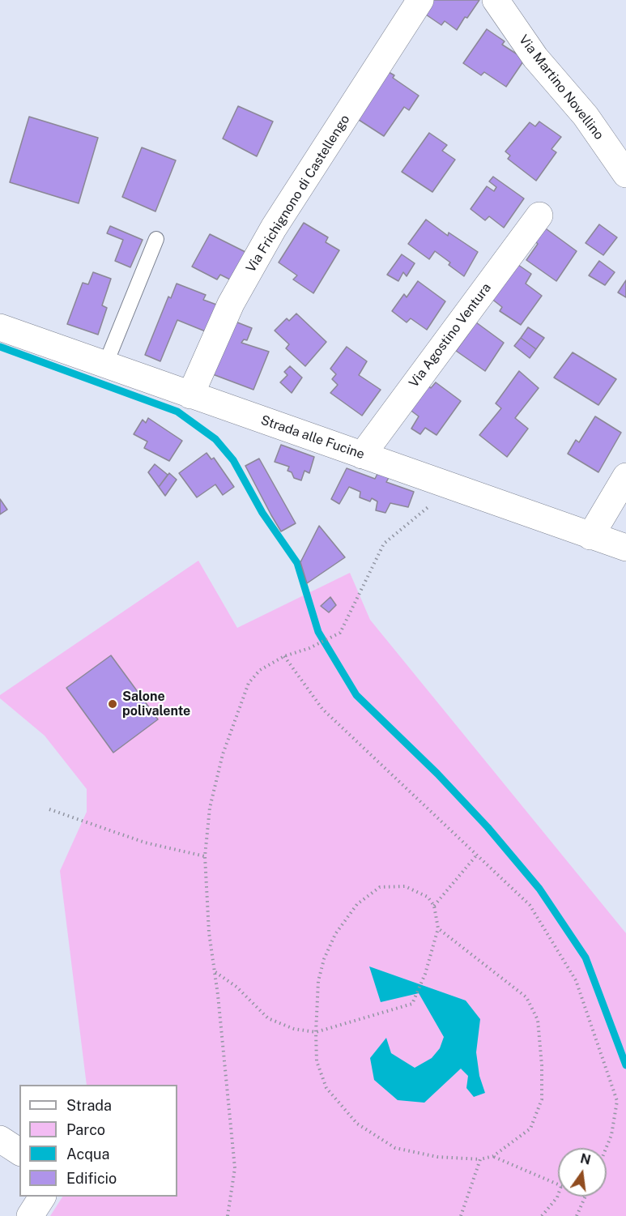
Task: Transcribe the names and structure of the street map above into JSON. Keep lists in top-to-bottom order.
{
  "streets": {
    "street": [
      "Via Martino Novellino",
      "Via Frichignono di Castellengo",
      "Via Agostino Ventura",
      "Strada alle Fucine"
    ]
  },
  "crossings": [
    ["Via Frichignono di Castellengo", "Strada alle Fucine"],
    ["Via Agostino Ventura", "Strada alle Fucine"]
  ],
  "places": ["Salone polivalente"],
  "legend": [
    "Strada",
    "Parco",
    "Acqua",
    "Edificio"
  ],
  "north": "top"
}
